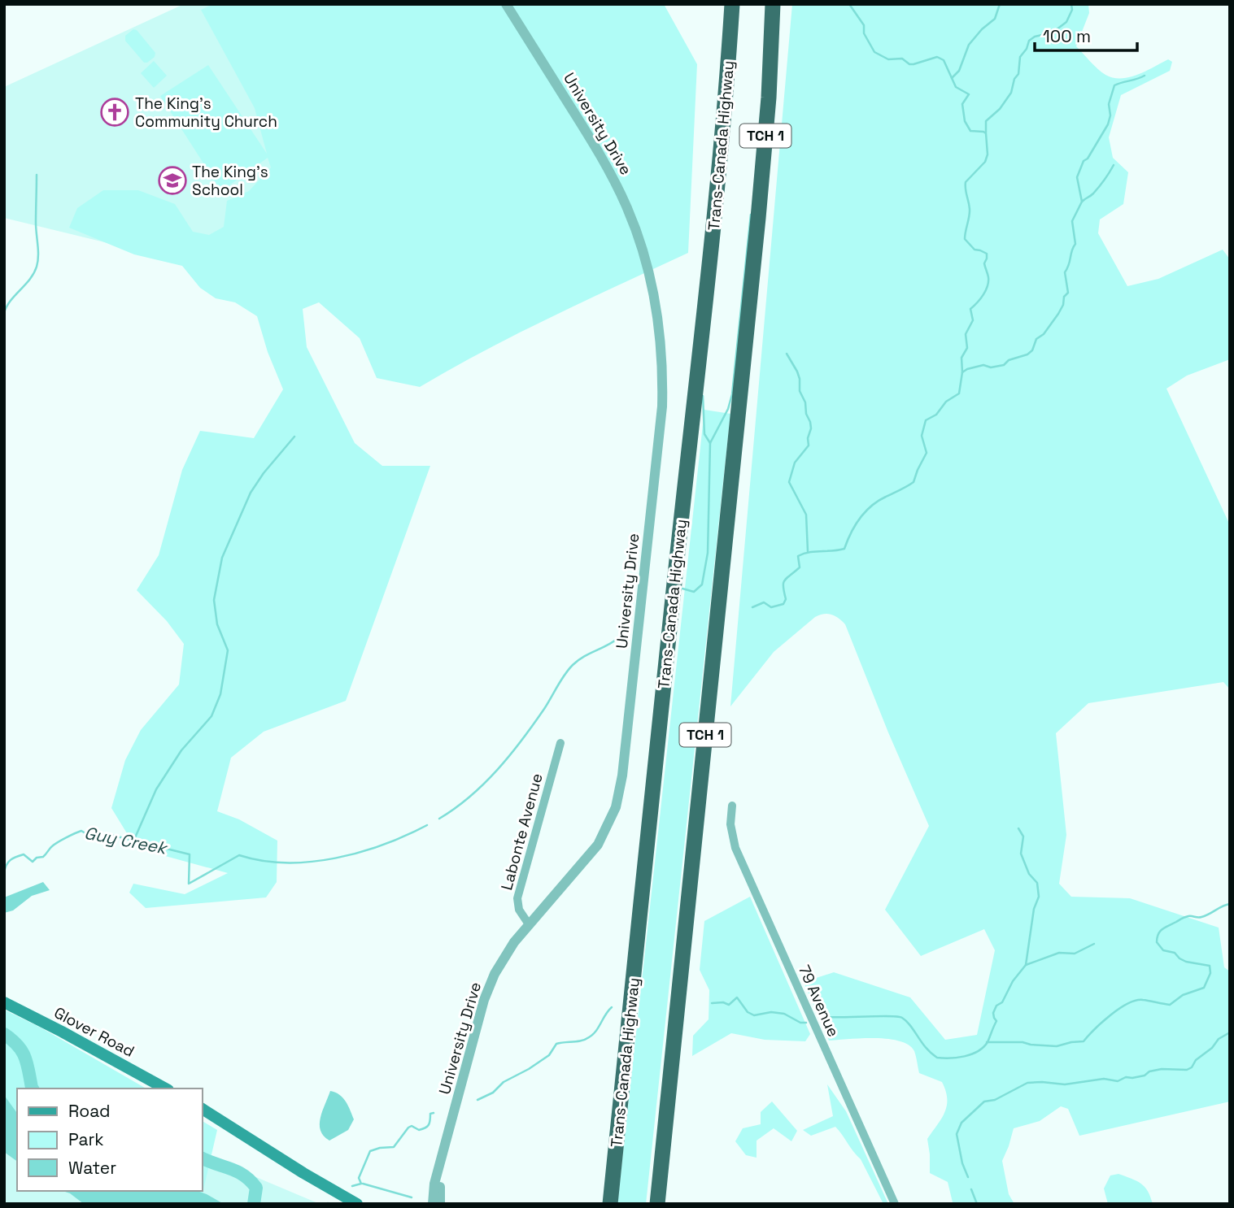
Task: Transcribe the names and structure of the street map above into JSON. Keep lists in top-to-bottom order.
{
  "streets": {
    "highway": ["TCH 1", "Trans-Canada Highway"],
    "main road": ["Glover Road"],
    "street": ["University Drive", "Labonte Avenue", "79 Avenue"]
  },
  "crossings": [
    ["University Drive", "Labonte Avenue"]
  ],
  "water": ["Guy Creek"],
  "places": {
    "church": ["The King's Community Church"],
    "school or university": ["The King's School"]
  },
  "legend": ["Road", "Park", "Water"],
  "scale_bar": "100 m"
}
